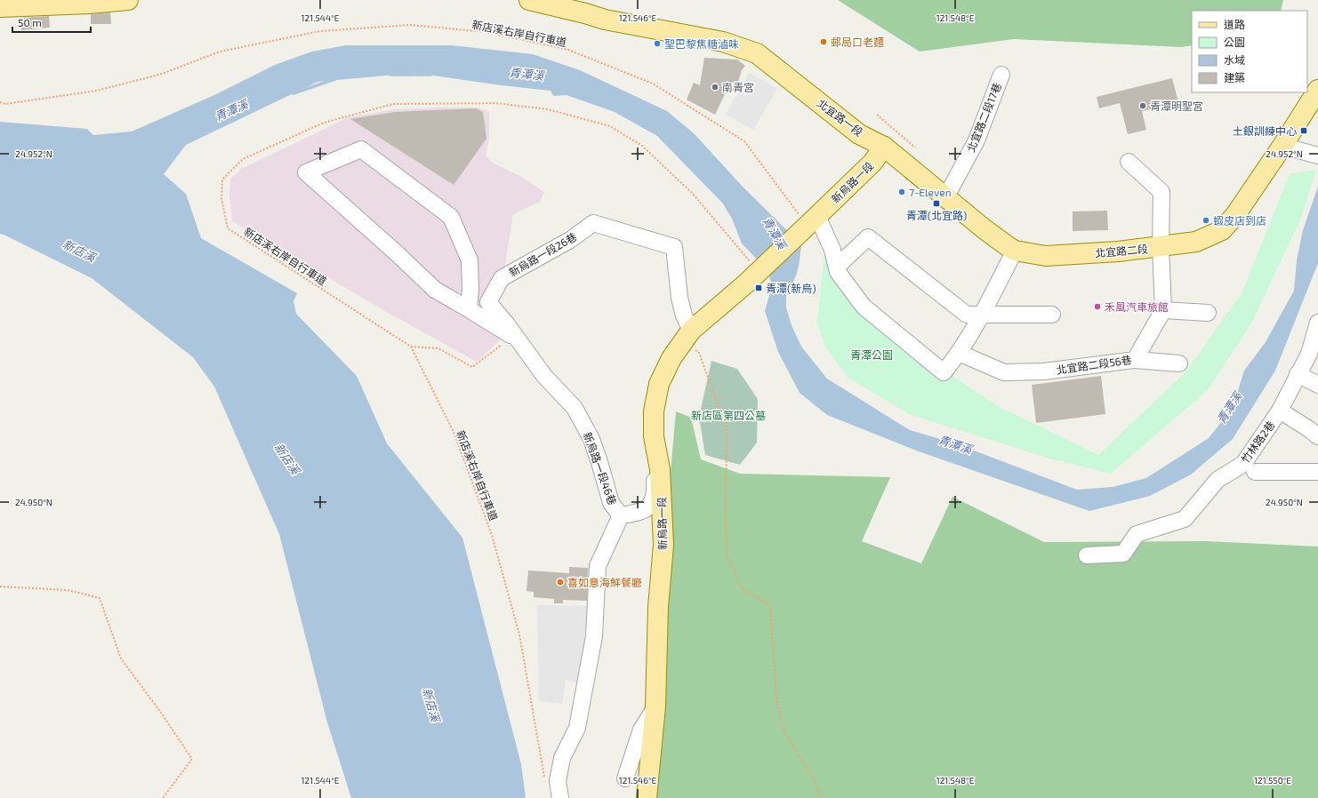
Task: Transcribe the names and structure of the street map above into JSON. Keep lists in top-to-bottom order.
{
  "streets": {
    "main road": ["北宜路一段", "新烏路一段", "北宜路二段"],
    "street": [
      "北宜路二段17巷",
      "新烏路一段26巷",
      "北宜路二段56巷",
      "竹林路2巷",
      "新烏路一段46巷"
    ],
    "path": ["新店溪右岸自行車道"]
  },
  "crossings": [
    ["新店溪右岸自行車道", "新烏路一段"],
    ["北宜路一段", "新烏路一段"],
    ["北宜路一段", "北宜路二段"],
    ["北宜路二段17巷", "北宜路二段"],
    ["新烏路一段", "北宜路二段"],
    ["新烏路一段", "新烏路一段26巷"],
    ["新烏路一段", "新烏路一段46巷"],
    ["新烏路一段26巷", "新烏路一段46巷"]
  ],
  "water": ["青潭溪", "新店溪"],
  "parks": ["青潭公園", "新店區第四公墓"],
  "places": {
    "other": [
      "郵局口老麵",
      "聖巴黎焦糖滷味",
      "南青宮",
      "青潭明聖宮",
      "7-Eleven",
      "蝦皮店到店",
      "禾風汽車旅館",
      "喜如意海鮮餐廳"
    ],
    "transit": ["土銀訓練中心", "青潭(北宜路)", "青潭(新烏)"]
  },
  "legend": [
    "道路",
    "公園",
    "水域",
    "建築"
  ],
  "scale_bar": "50 m",
  "coordinates": [
    "121.544°E",
    "121.546°E",
    "121.548°E",
    "24.952°N",
    "24.950°N",
    "121.550°E"
  ]
}
